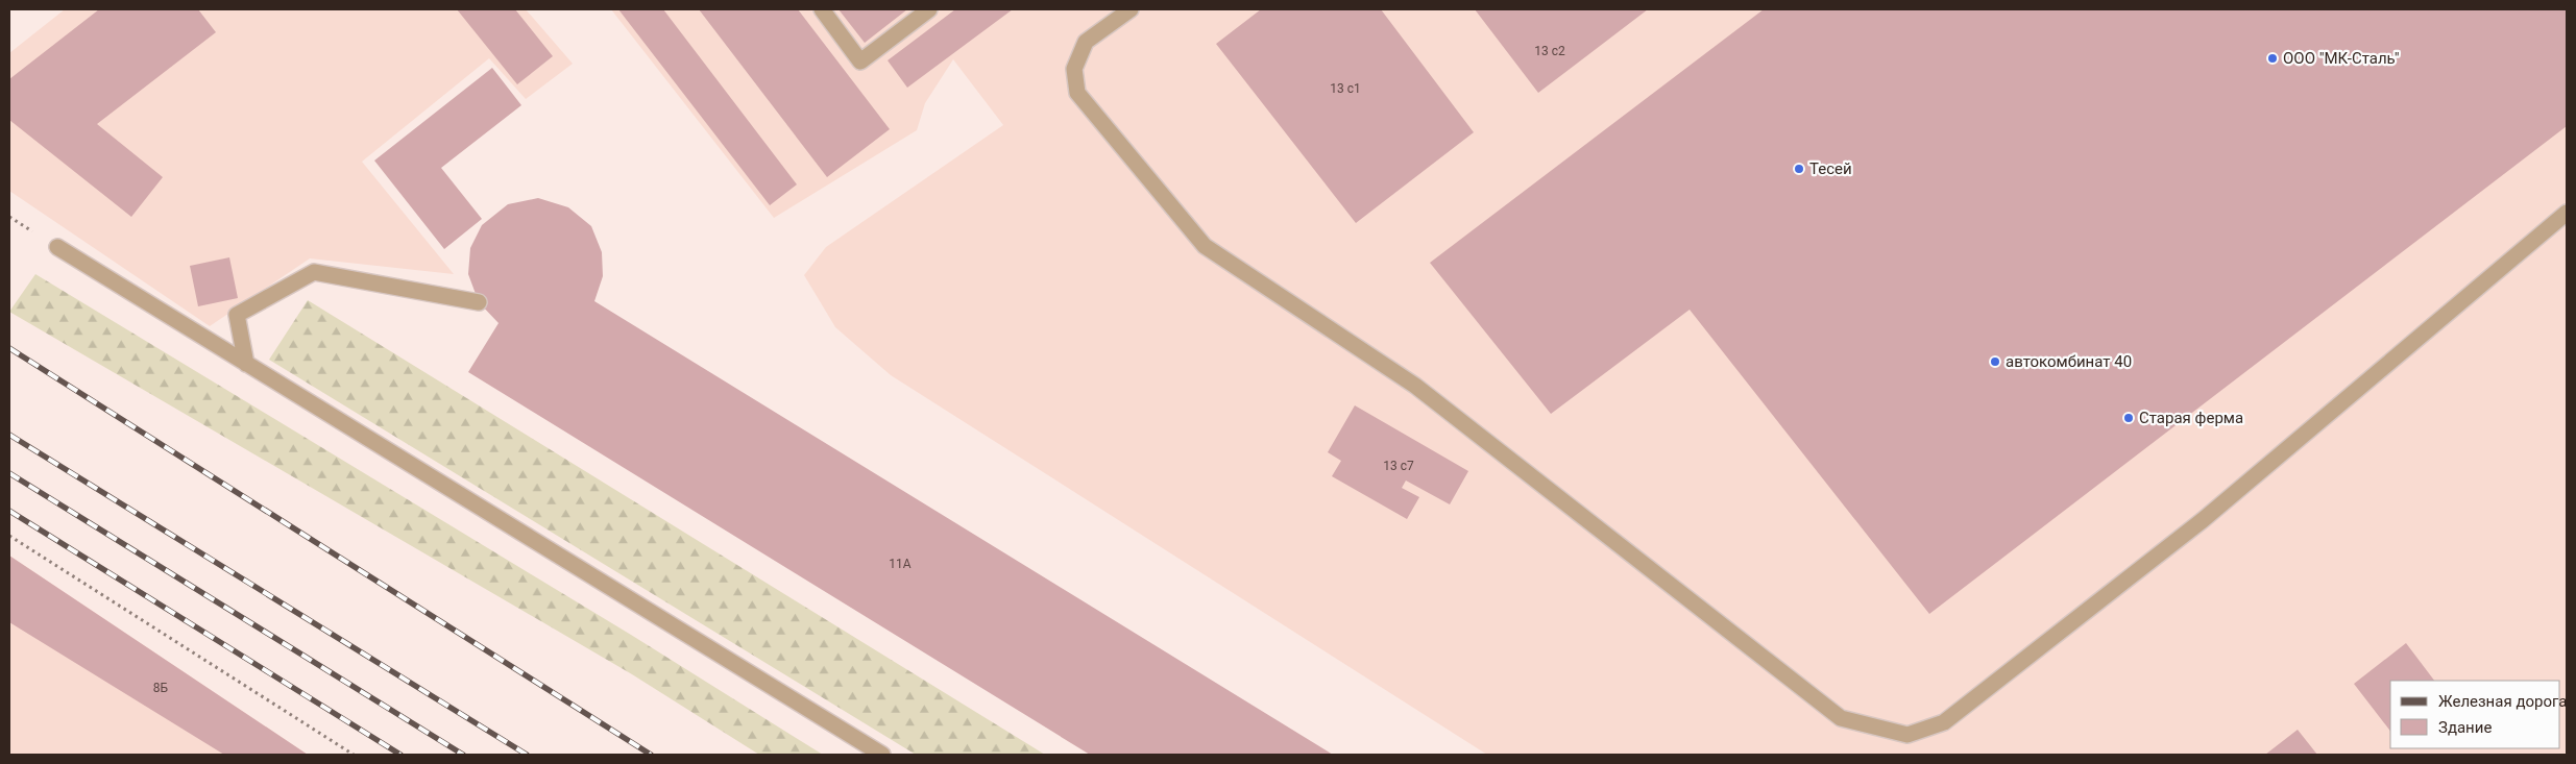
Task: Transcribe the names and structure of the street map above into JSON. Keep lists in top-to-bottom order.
{
  "places": [
    "ООО \"МК-Сталь\"",
    "Тесей",
    "автокомбинат 40",
    "Старая ферма"
  ],
  "house_numbers": [
    "13 с2",
    "13 с1",
    "13 с7",
    "11А",
    "8Б"
  ],
  "legend": ["Железная дорога", "Здание"]
}
